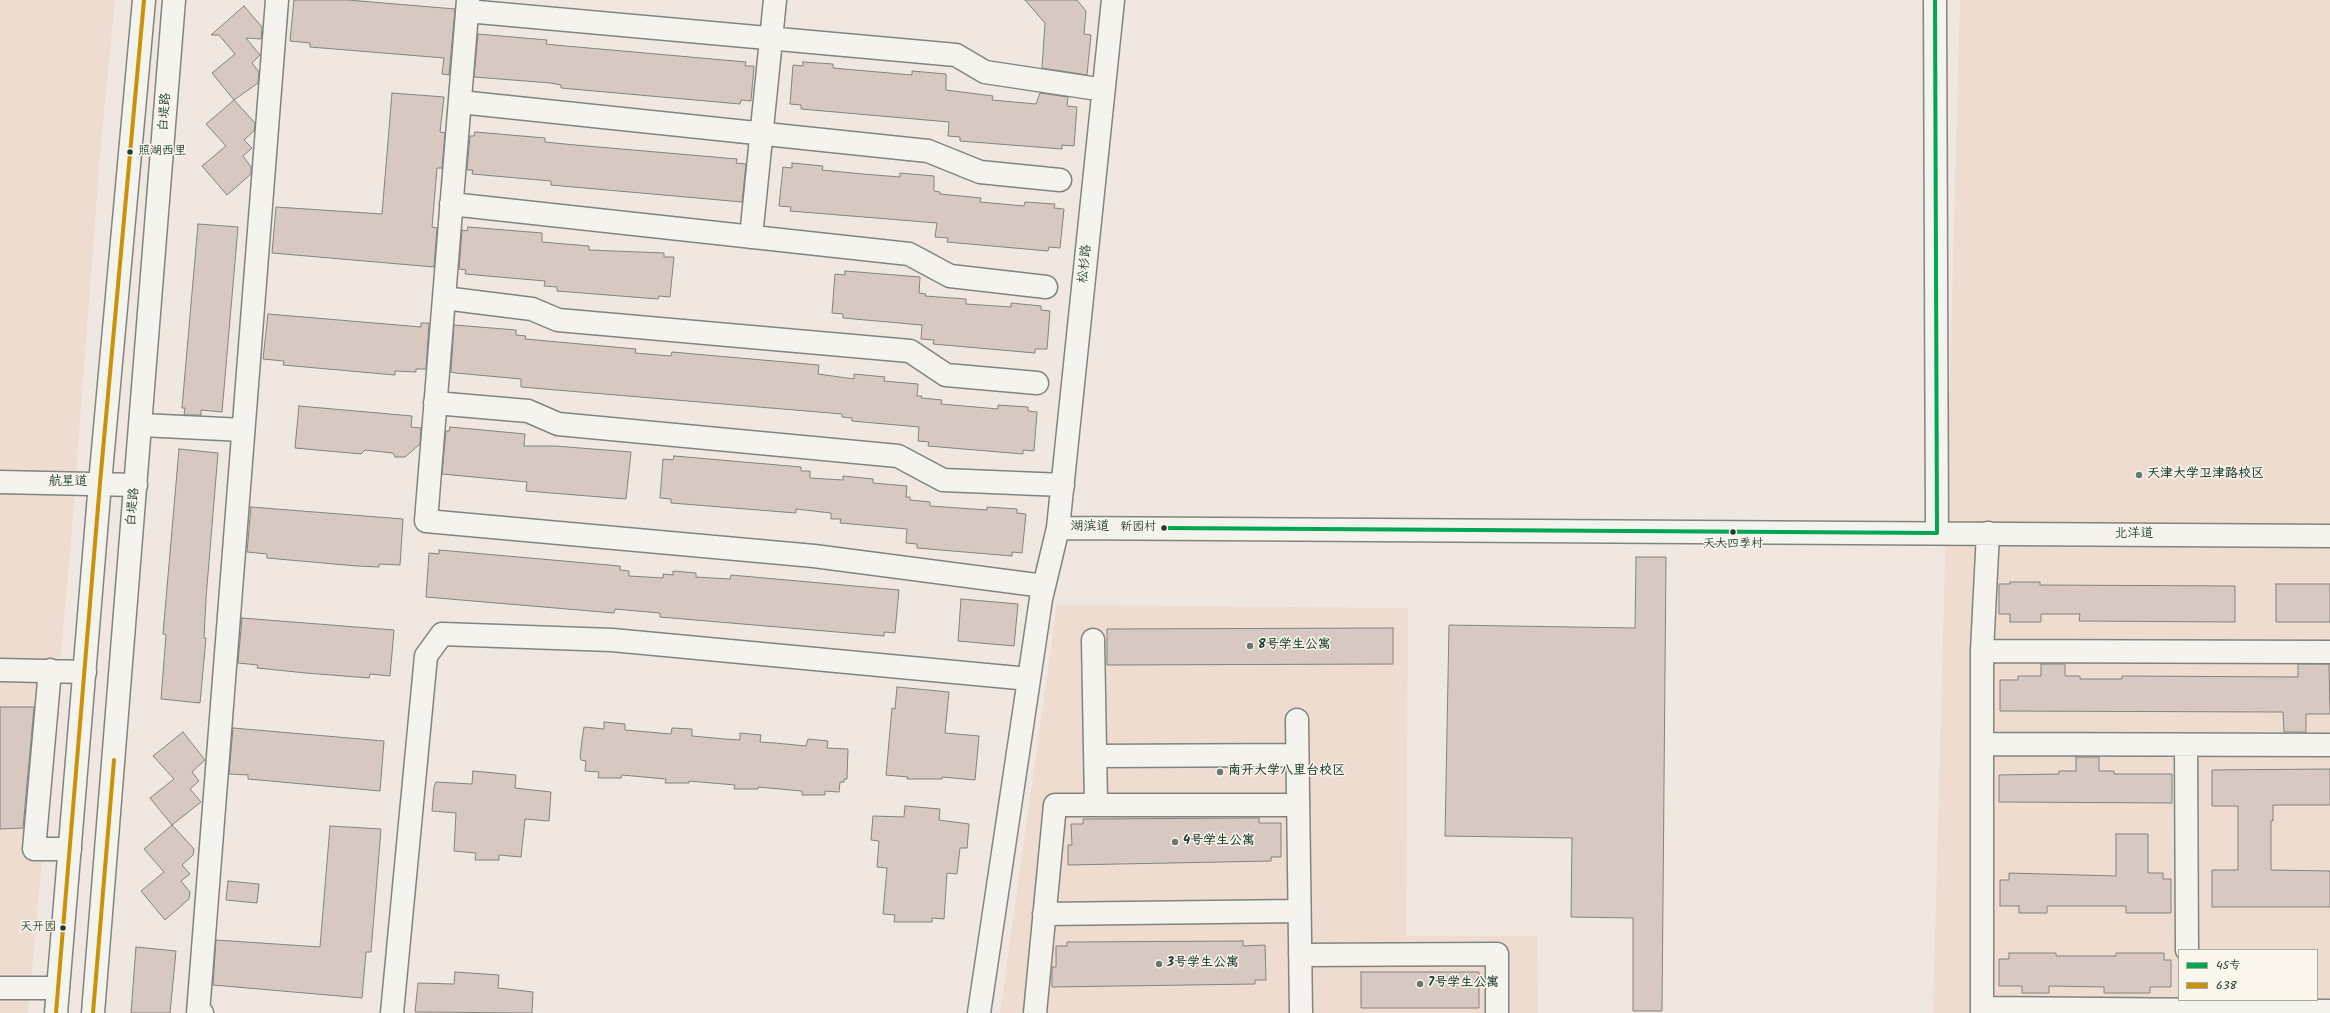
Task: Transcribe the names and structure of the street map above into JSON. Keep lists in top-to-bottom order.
{
  "streets": {
    "street": [
      "白堤路",
      "松杉路",
      "航星道",
      "湖滨道",
      "北洋道"
    ]
  },
  "crossings": [
    ["白堤路", "航星道"],
    ["松杉路", "湖滨道"],
    ["湖滨道", "北洋道"]
  ],
  "places": [
    "照湖西里",
    "天津大学卫津路校区",
    "新园村",
    "天大四季村",
    "8号学生公寓",
    "南开大学八里台校区",
    "4号学生公寓",
    "天开园",
    "3号学生公寓",
    "7号学生公寓"
  ],
  "lines": ["transit line 45专", "transit line 638"],
  "legend": ["45专", "638"]
}
